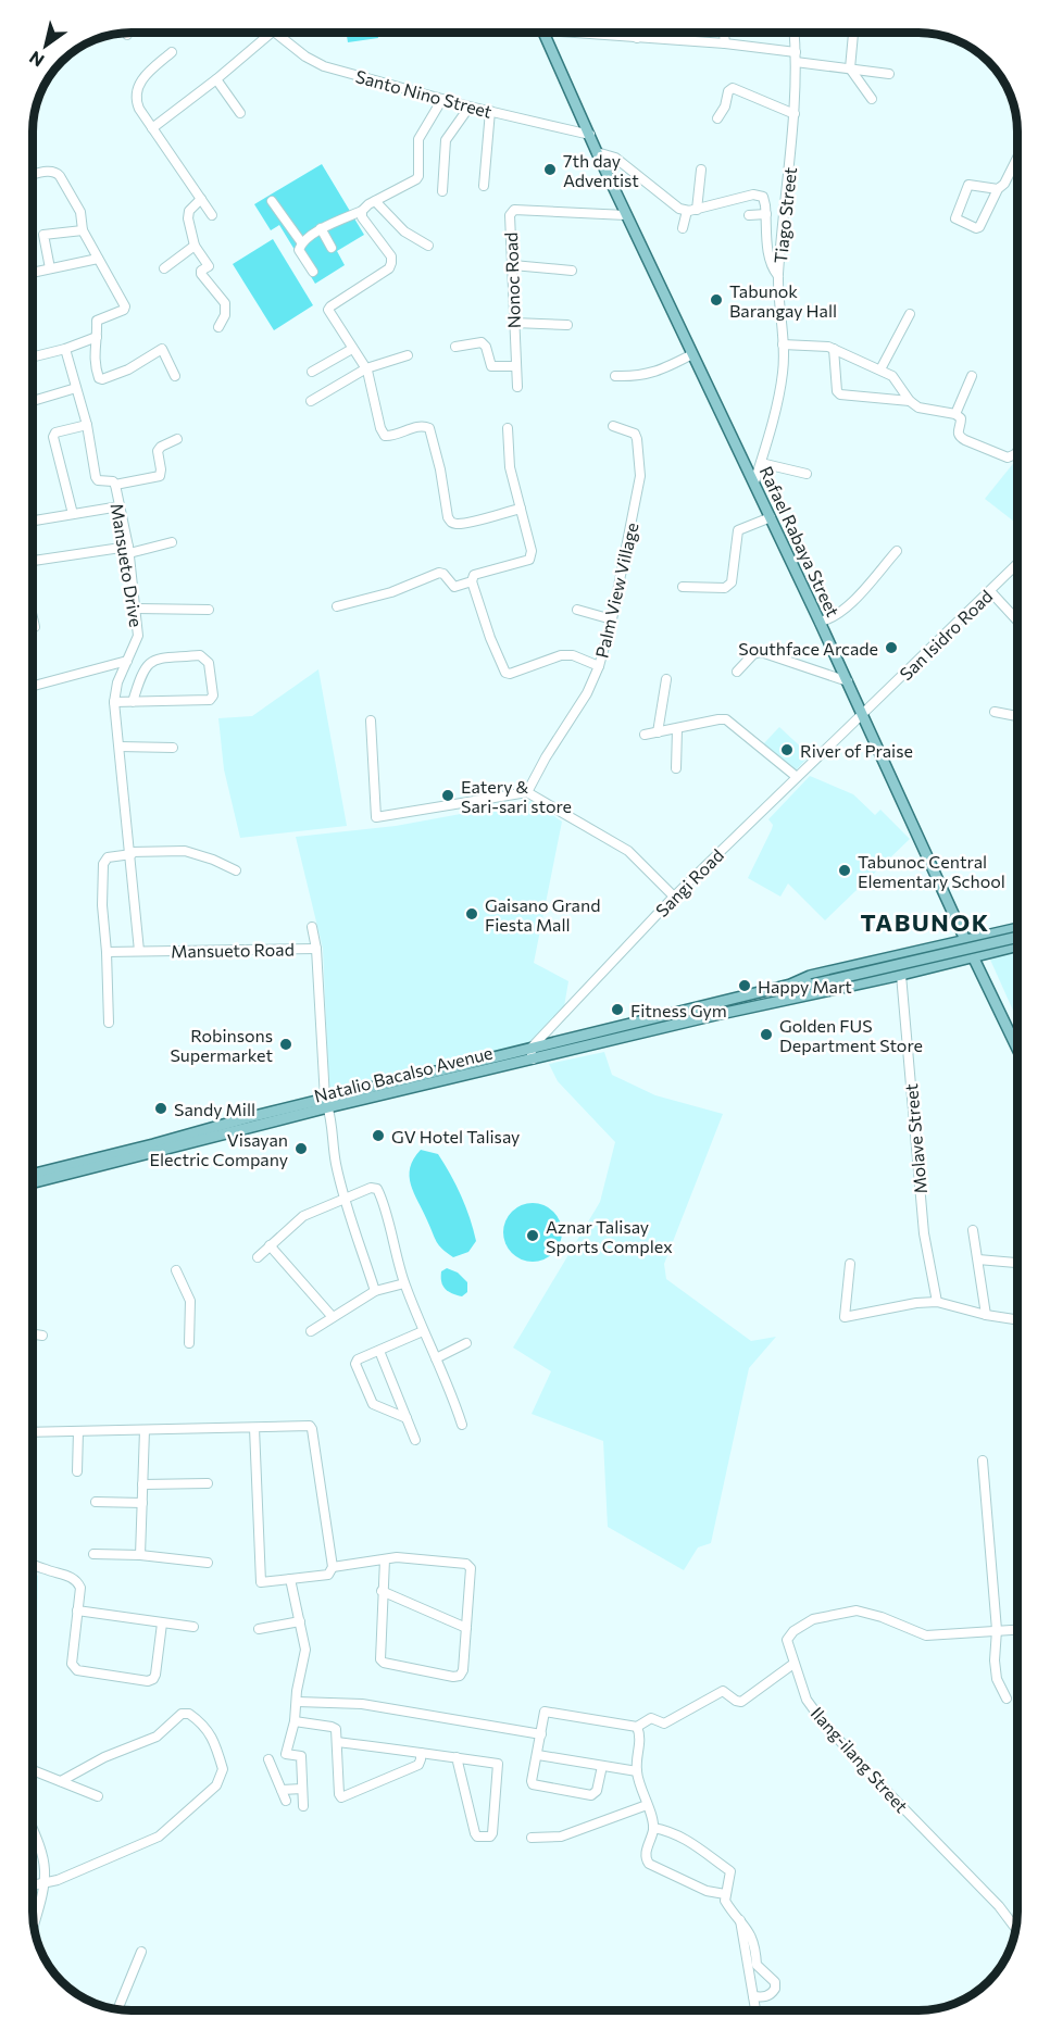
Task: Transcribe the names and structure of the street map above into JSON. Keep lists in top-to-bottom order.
{
  "streets": {
    "main road": ["Rafael Rabaya Street", "Natalio Bacalso Avenue"],
    "street": [
      "Santo Nino Street",
      "Tiago Street",
      "Nonoc Road",
      "Mansueto Drive",
      "Palm View Village",
      "San Isidro Road",
      "Sangi Road",
      "Mansueto Road",
      "Molave Street",
      "Ilang-ilang Street"
    ]
  },
  "crossings": [
    ["Santo Nino Street", "Rafael Rabaya Street"],
    ["Tiago Street", "Rafael Rabaya Street"],
    ["Nonoc Road", "Rafael Rabaya Street"],
    ["Rafael Rabaya Street", "San Isidro Road"],
    ["Rafael Rabaya Street", "Sangi Road"],
    ["Rafael Rabaya Street", "Natalio Bacalso Avenue"],
    ["Mansueto Drive", "Mansueto Road"],
    ["San Isidro Road", "Sangi Road"],
    ["Sangi Road", "Natalio Bacalso Avenue"],
    ["Mansueto Road", "Natalio Bacalso Avenue"],
    ["Natalio Bacalso Avenue", "Molave Street"]
  ],
  "districts": ["TABUNOK"],
  "places": [
    "7th day Adventist",
    "Tabunok Barangay Hall",
    "Southface Arcade",
    "River of Praise",
    "Eatery & Sari-sari store",
    "Tabunoc Central Elementary School",
    "Gaisano Grand Fiesta Mall",
    "Happy Mart",
    "Fitness Gym",
    "Golden FUS Department Store",
    "Robinsons Supermarket",
    "Sandy Mill",
    "GV Hotel Talisay",
    "Visayan Electric Company",
    "Aznar Talisay Sports Complex"
  ],
  "north": "bottom left"
}
